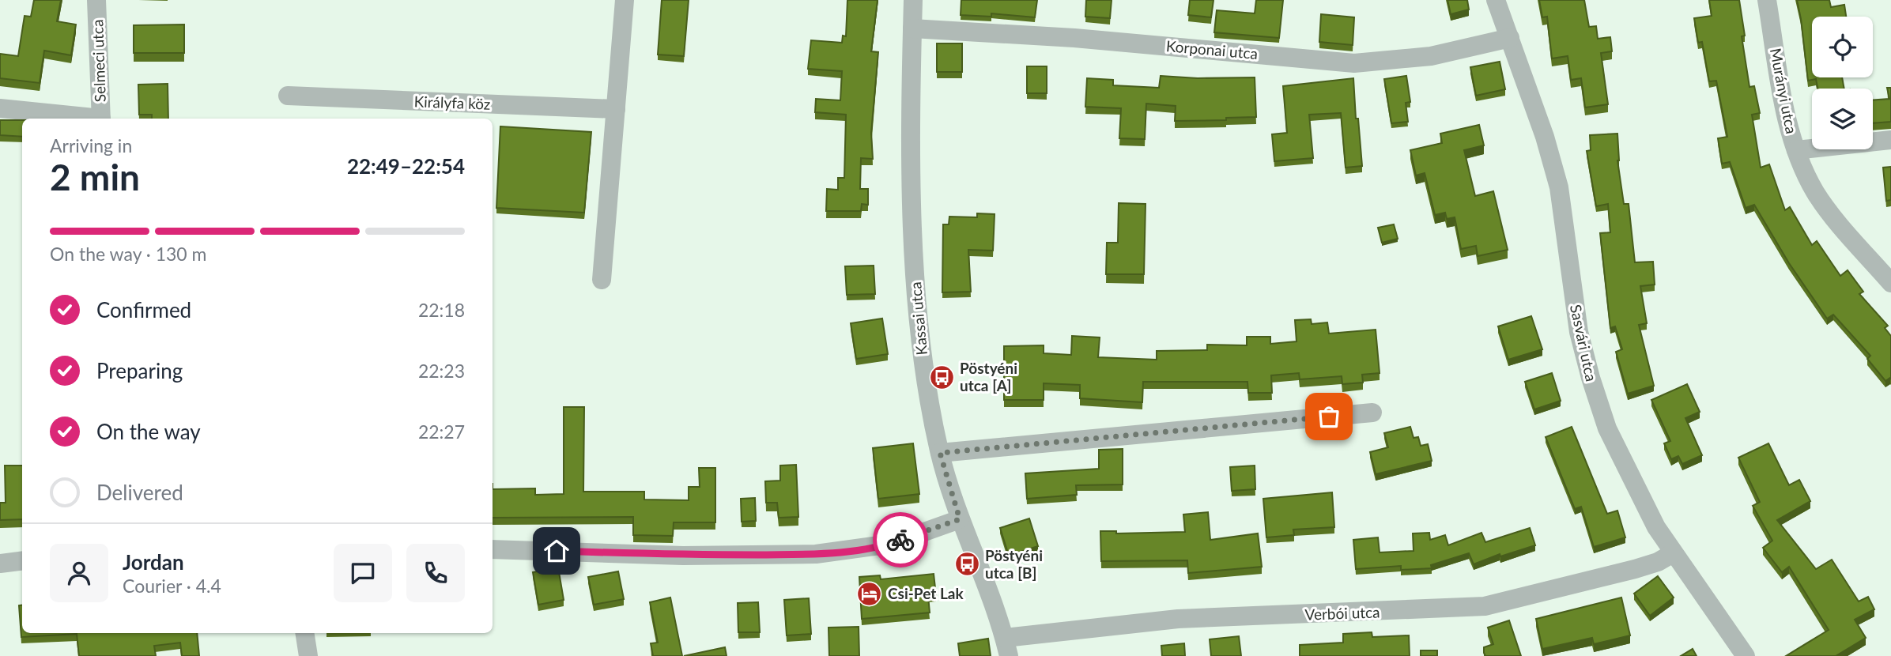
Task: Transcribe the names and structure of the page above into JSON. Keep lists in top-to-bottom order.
{
  "streets": {
    "street": [
      "Korponai utca",
      "Selmeci utca",
      "Murányi utca",
      "Királyfa köz",
      "Kassai utca",
      "Sasvári utca",
      "Verbói utca"
    ]
  },
  "crossings": [
    ["Korponai utca", "Kassai utca"],
    ["Korponai utca", "Sasvári utca"],
    ["Kassai utca", "Verbói utca"],
    ["Sasvári utca", "Verbói utca"]
  ],
  "places": {
    "bus stop": ["Pöstyéni utca [A]", "Pöstyéni utca [B]"],
    "hotel": ["Csi-Pet Lak"]
  },
  "page": {
    "heading": ["2 min", "Arriving in", "22:49–22:54"],
    "panel": ["Jordan", "Courier · 4.4"],
    "bar": "On the way · 130 m",
    "list": [
      ["Confirmed", "22:18"],
      ["Preparing", "22:23"],
      ["On the way", "22:27"],
      "Delivered"
    ]
  }
}
